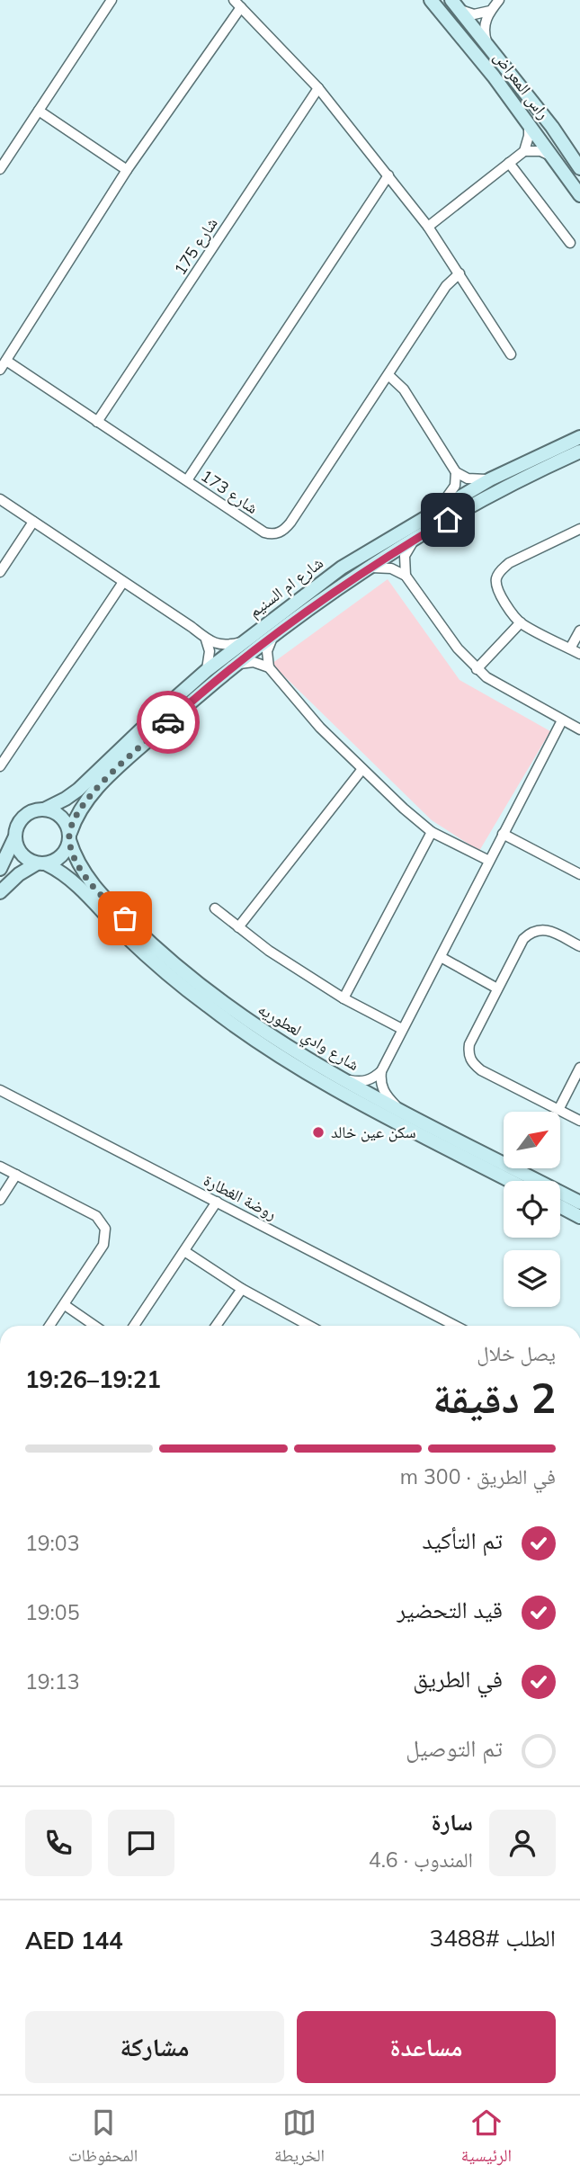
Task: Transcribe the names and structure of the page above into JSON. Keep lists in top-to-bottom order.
{
  "streets": {
    "street": [
      "راس المعراض",
      "شارع 175",
      "شارع 173",
      "شارع ام السنيم",
      "شارع وادي لعطوريه",
      "روضة الغطارة"
    ]
  },
  "crossings": [
    ["شارع 175", "شارع 173"],
    ["شارع ام السنيم", "شارع وادي لعطوريه"]
  ],
  "places": ["سكن عين خالد"],
  "north": "top right",
  "page": {
    "heading": ["2 دقيقة", "يصل خلال", "19:21–19:26"],
    "panel": [
      "سارة",
      "المندوب · 4.6",
      "الطلب #3488",
      "AED 144"
    ],
    "bar": "في الطريق · 300 m",
    "list": [
      ["تم التأكيد", "19:03"],
      ["قيد التحضير", "19:05"],
      ["في الطريق", "19:13"],
      "تم التوصيل"
    ],
    "buttons": ["مساعدة", "مشاركة"],
    "tabs": ["الرئيسية", "الخريطة", "المحفوظات"]
  }
}
